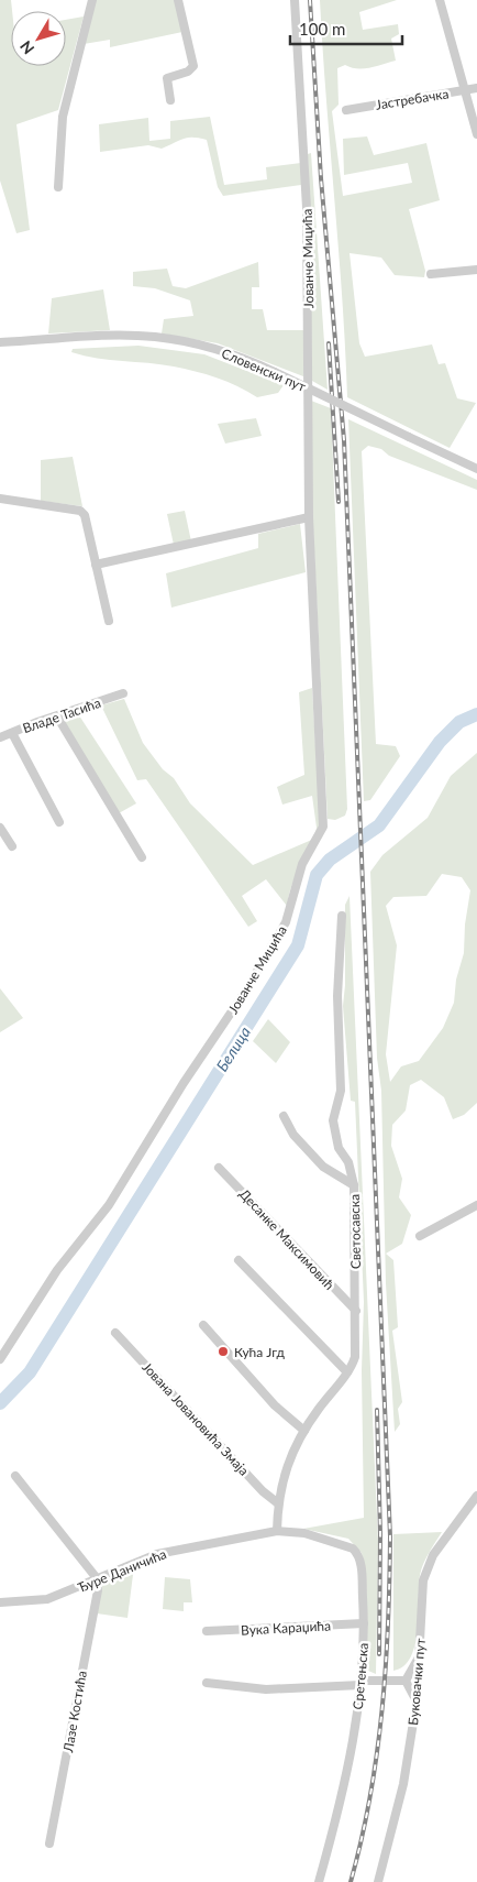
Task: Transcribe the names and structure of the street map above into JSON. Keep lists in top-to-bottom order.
{
  "streets": {
    "street": [
      "Јастребачка",
      "Јованче Мицића",
      "Словенски пут",
      "Владе Тасића",
      "Светосавска",
      "Десанке Максимовић",
      "Јована Јовановића Змаја",
      "Ђуре Даничића",
      "Вука Караџића",
      "Сретењска",
      "Буковачки пут",
      "Лазе Костића"
    ]
  },
  "crossings": [
    ["Светосавска", "Десанке Максимовић"],
    ["Светосавска", "Јована Јовановића Змаја"],
    ["Светосавска", "Ђуре Даничића"],
    ["Светосавска", "Сретењска"],
    ["Ђуре Даничића", "Сретењска"],
    ["Ђуре Даничића", "Лазе Костића"],
    ["Вука Караџића", "Сретењска"]
  ],
  "water": ["Белица"],
  "places": ["Кућа Јгд"],
  "scale_bar": "100 m",
  "north": "bottom left"
}
